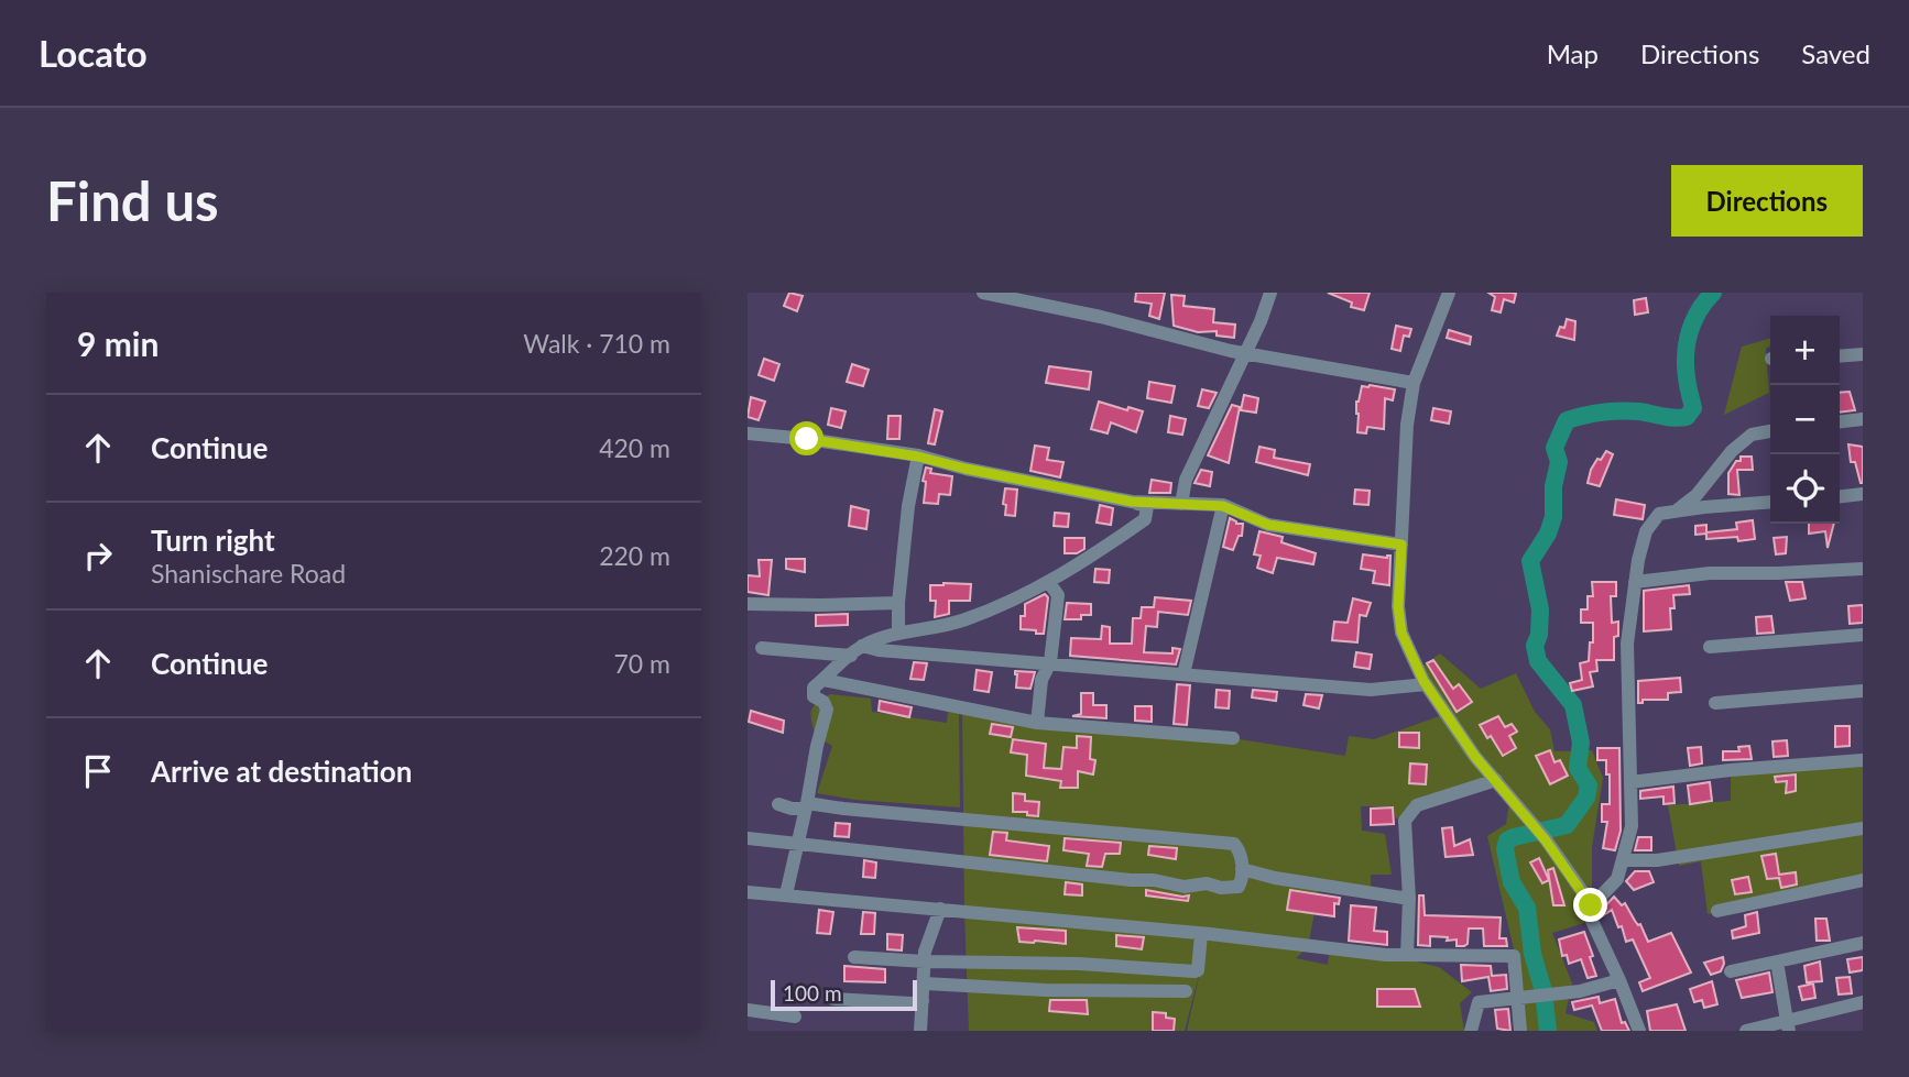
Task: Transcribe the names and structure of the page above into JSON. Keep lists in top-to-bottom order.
{
  "scale_bar": "100 m",
  "page": {
    "header": "Locato",
    "nav": ["Map", "Directions", "Saved"],
    "buttons": "Directions",
    "title": "Find us",
    "heading": ["9 min", "Walk · 710 m"],
    "map_buttons": ["+", "−"],
    "list": [
      ["Continue", "420 m"],
      ["Turn right", "Shanischare Road", "220 m"],
      ["Continue", "70 m"],
      "Arrive at destination"
    ],
    "scale": "100 m"
  }
}
